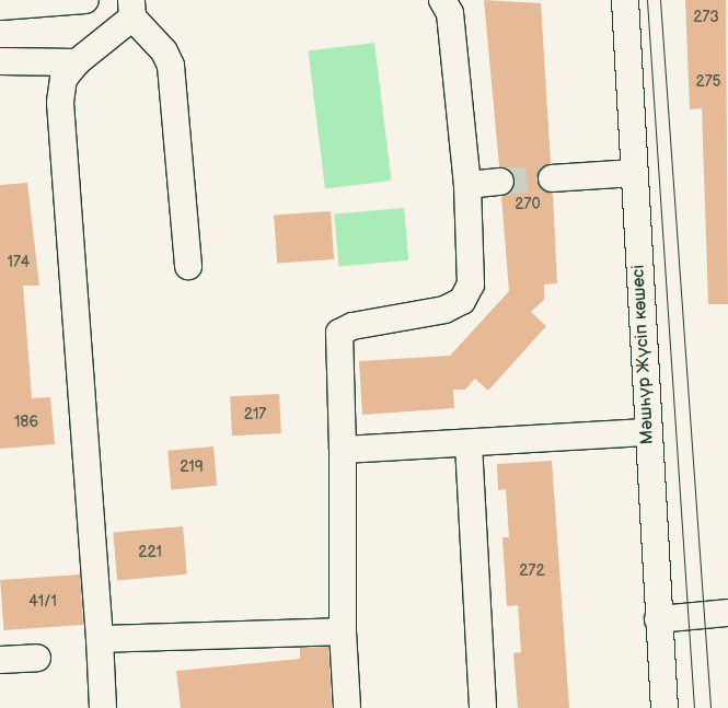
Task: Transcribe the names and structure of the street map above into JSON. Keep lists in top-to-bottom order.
{
  "streets": {
    "street": ["Мәшһүр Жүсіп көшесі"]
  },
  "house_numbers": [
    "273",
    "275",
    "270",
    "174",
    "217",
    "186",
    "219",
    "221",
    "272",
    "41/1"
  ]
}
